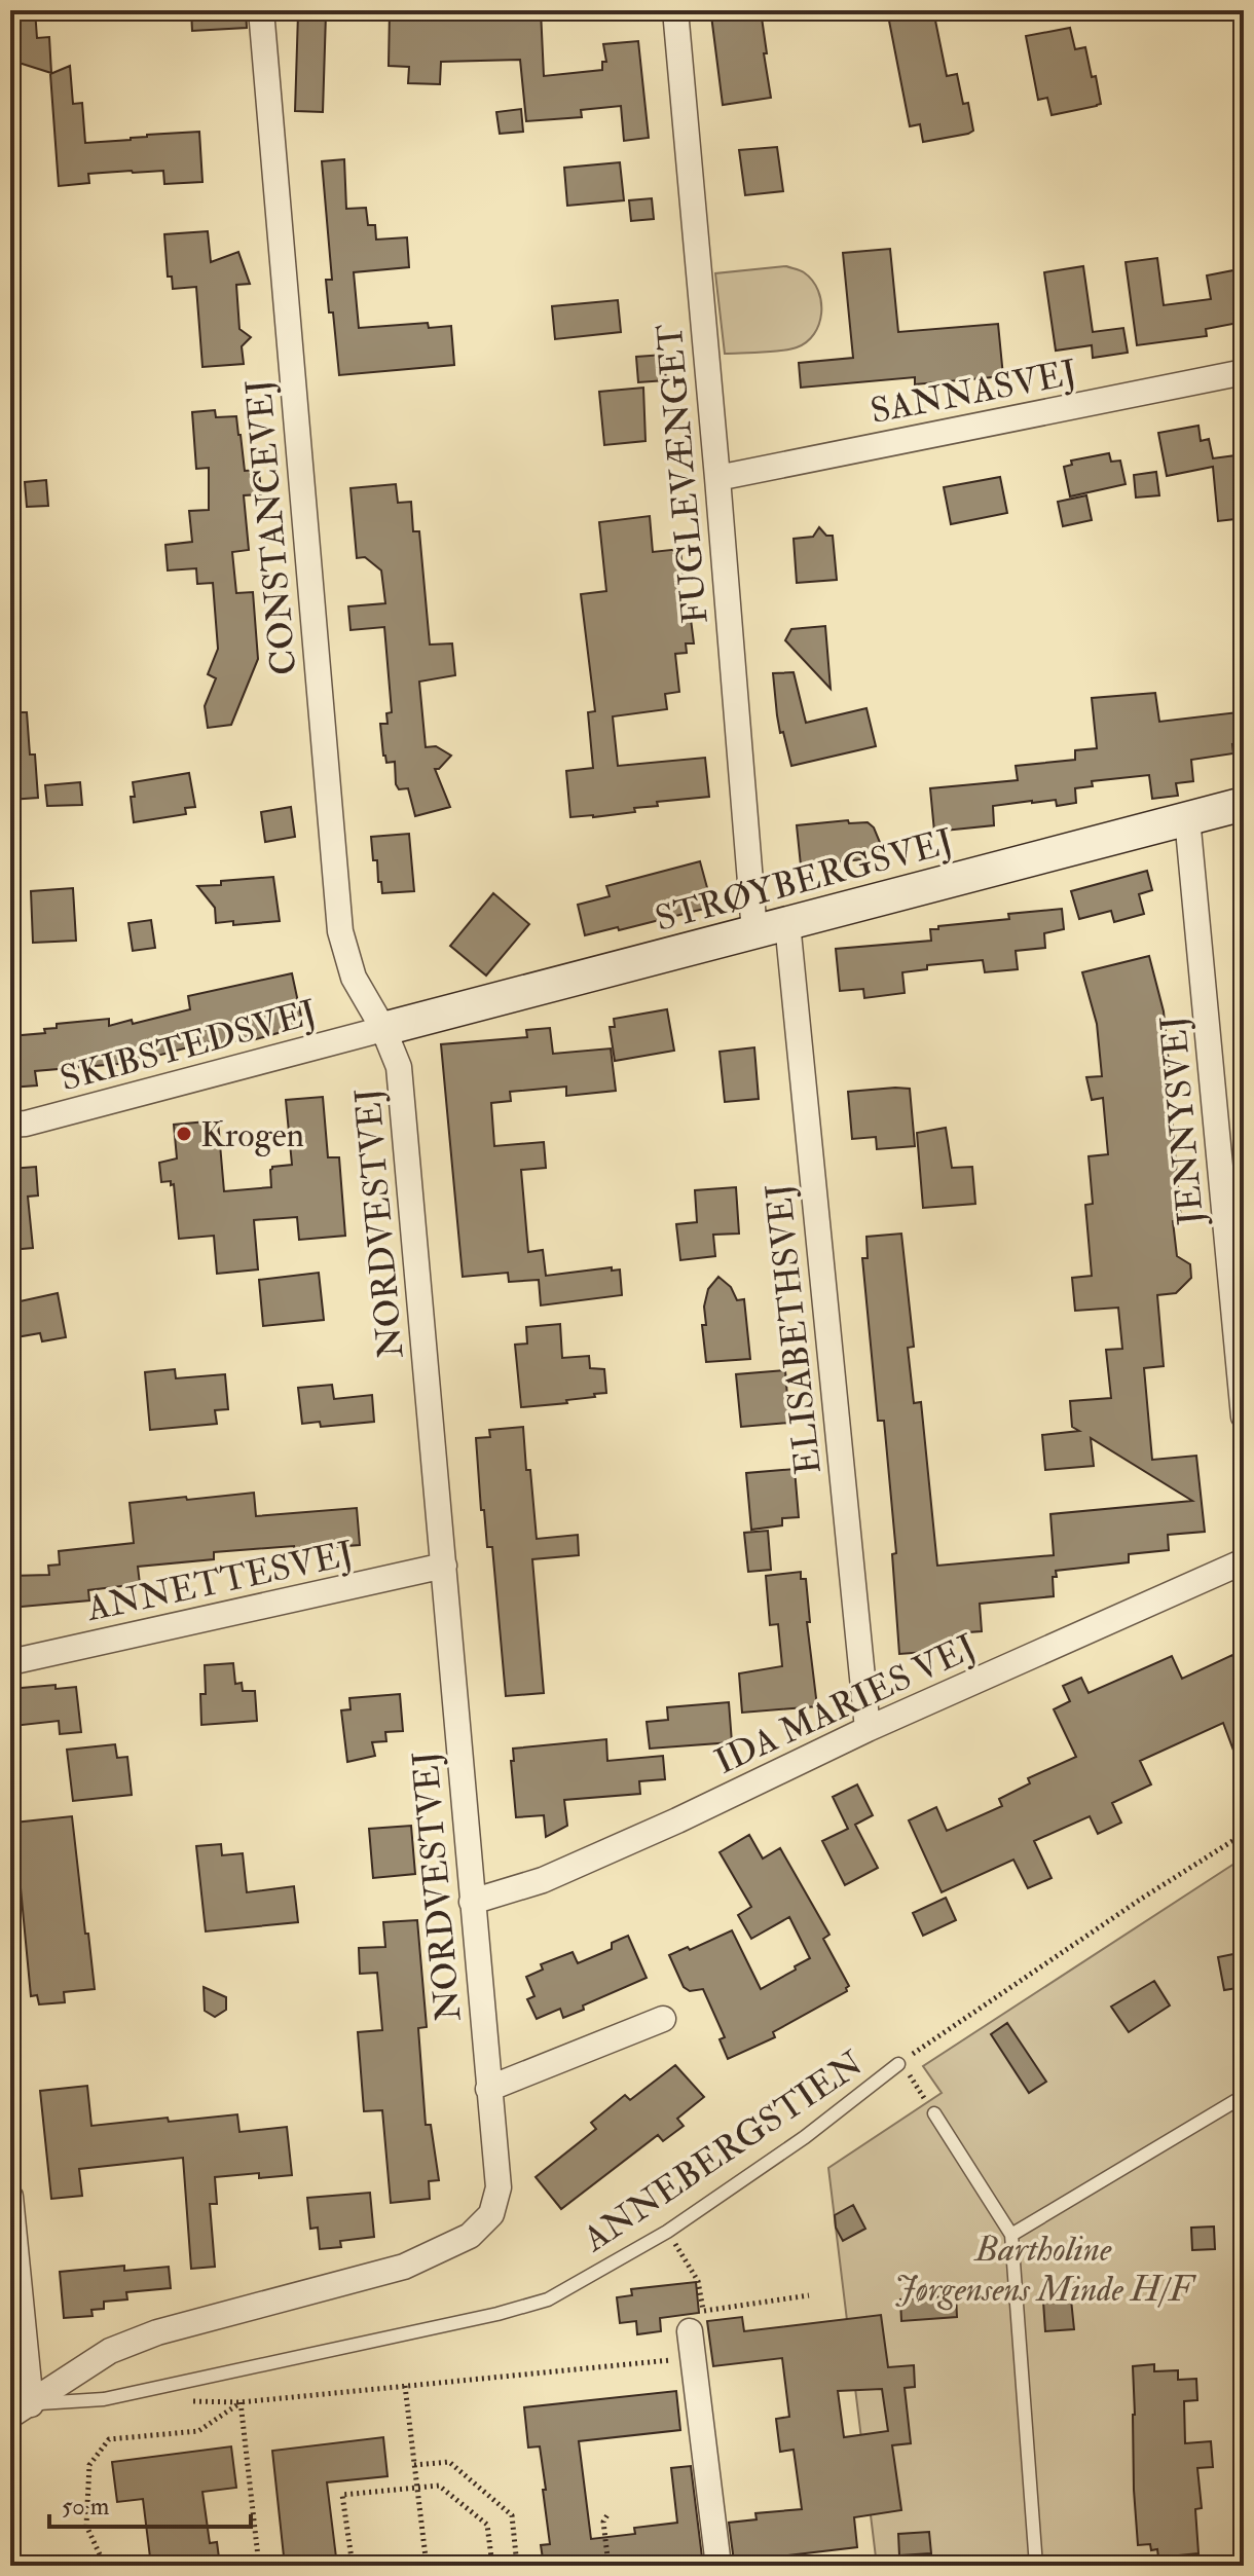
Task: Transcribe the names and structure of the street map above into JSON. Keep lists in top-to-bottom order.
{
  "streets": {
    "street": [
      "SANNASVEJ",
      "FUGLEVÆNGET",
      "CONSTANCEVEJ",
      "STRØYBERGSVEJ",
      "SKIBSTEDSVEJ",
      "JENNYSVEJ",
      "NORDVESTVEJ",
      "ELISABETHSVEJ",
      "ANNETTESVEJ",
      "IDA MARIES VEJ"
    ],
    "lane": ["ANNEBERGSTIEN"]
  },
  "crossings": [
    ["SANNASVEJ", "FUGLEVÆNGET"],
    ["FUGLEVÆNGET", "STRØYBERGSVEJ"],
    ["CONSTANCEVEJ", "STRØYBERGSVEJ"],
    ["CONSTANCEVEJ", "SKIBSTEDSVEJ"],
    ["CONSTANCEVEJ", "NORDVESTVEJ"],
    ["STRØYBERGSVEJ", "SKIBSTEDSVEJ"],
    ["STRØYBERGSVEJ", "JENNYSVEJ"],
    ["STRØYBERGSVEJ", "NORDVESTVEJ"],
    ["STRØYBERGSVEJ", "ELISABETHSVEJ"],
    ["SKIBSTEDSVEJ", "NORDVESTVEJ"],
    ["NORDVESTVEJ", "ANNETTESVEJ"],
    ["NORDVESTVEJ", "IDA MARIES VEJ"],
    ["NORDVESTVEJ", "ANNEBERGSTIEN"],
    ["ELISABETHSVEJ", "IDA MARIES VEJ"]
  ],
  "parks": ["Bartholine Jørgensens Minde H/F"],
  "places": ["Krogen"],
  "scale_bar": "50 m"
}
